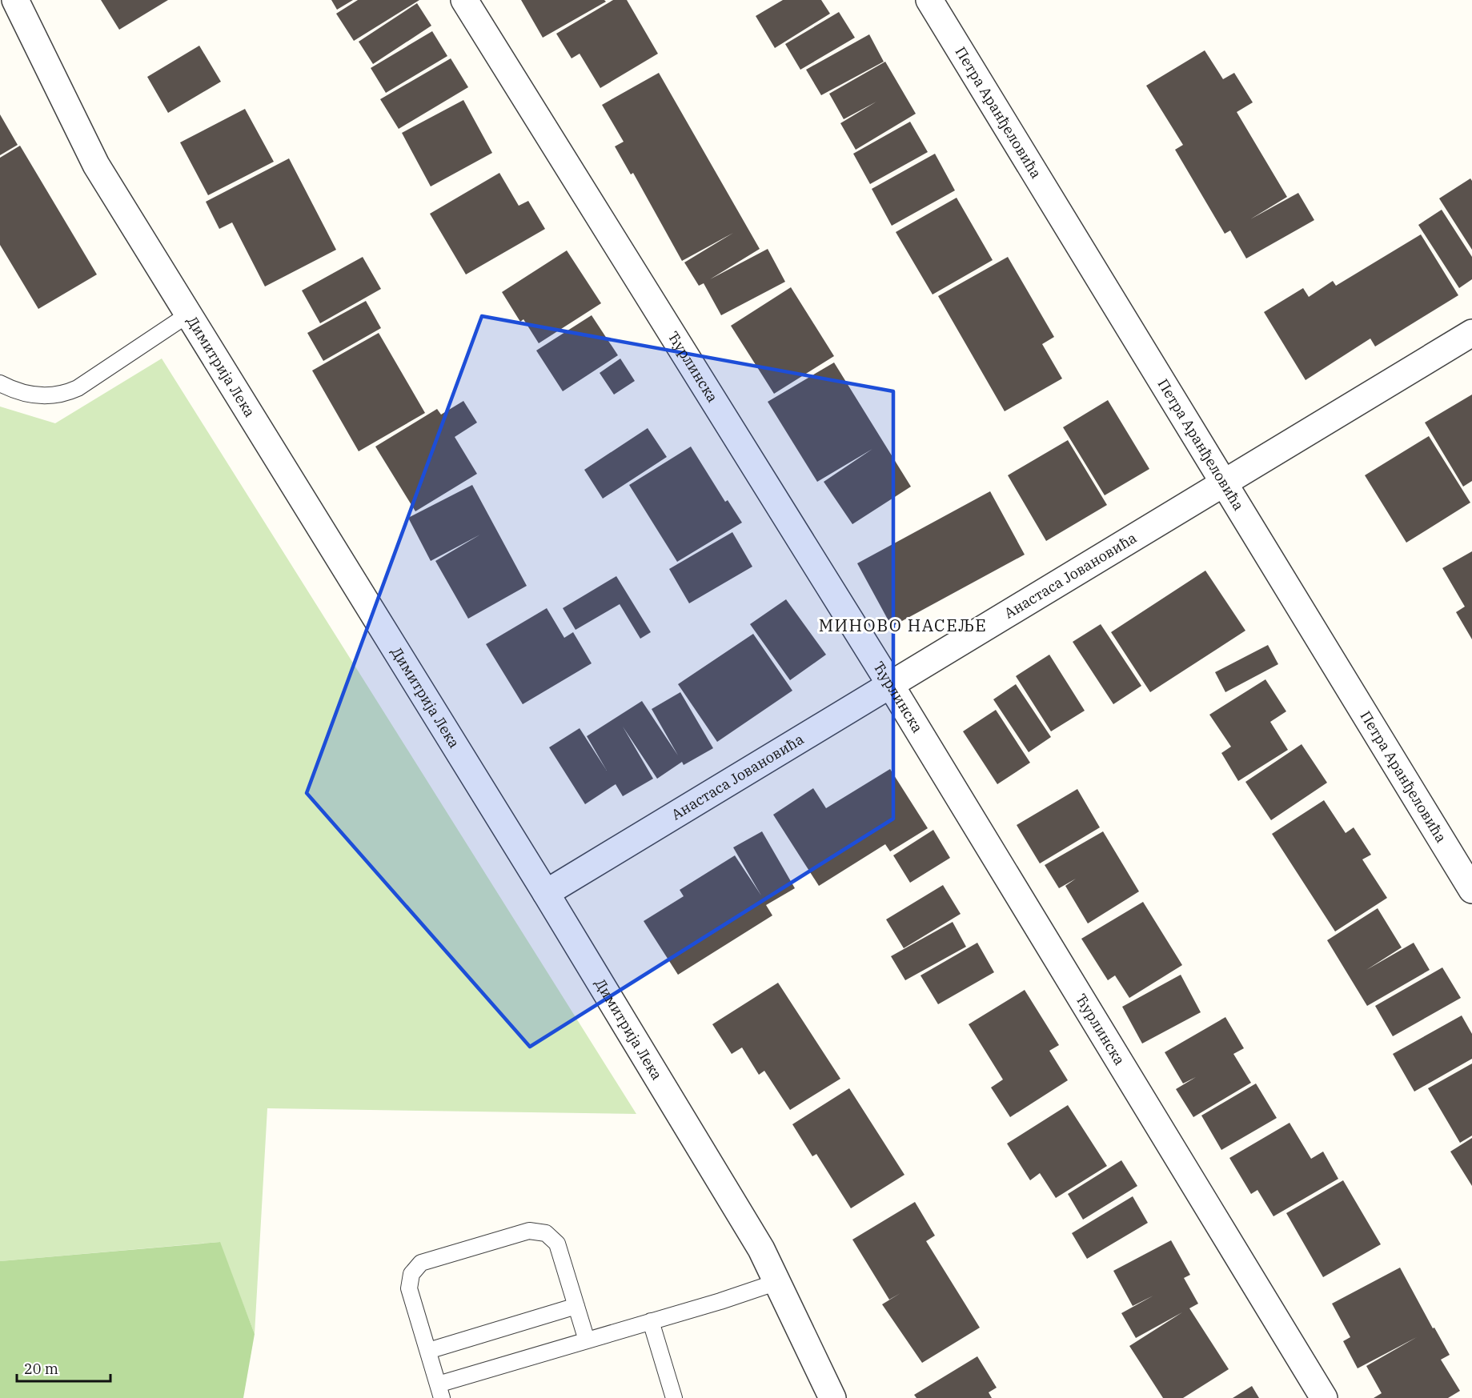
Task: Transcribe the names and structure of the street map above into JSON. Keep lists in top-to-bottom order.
{
  "streets": {
    "street": [
      "Петра Аранђеловића",
      "Ћурлинска",
      "Димитрија Лека",
      "Анастаса Јовановића"
    ]
  },
  "crossings": [
    ["Петра Аранђеловића", "Анастаса Јовановића"],
    ["Ћурлинска", "Анастаса Јовановића"],
    ["Димитрија Лека", "Анастаса Јовановића"]
  ],
  "districts": ["МИНОВО НАСЕЉЕ"],
  "scale_bar": "20 m"
}
